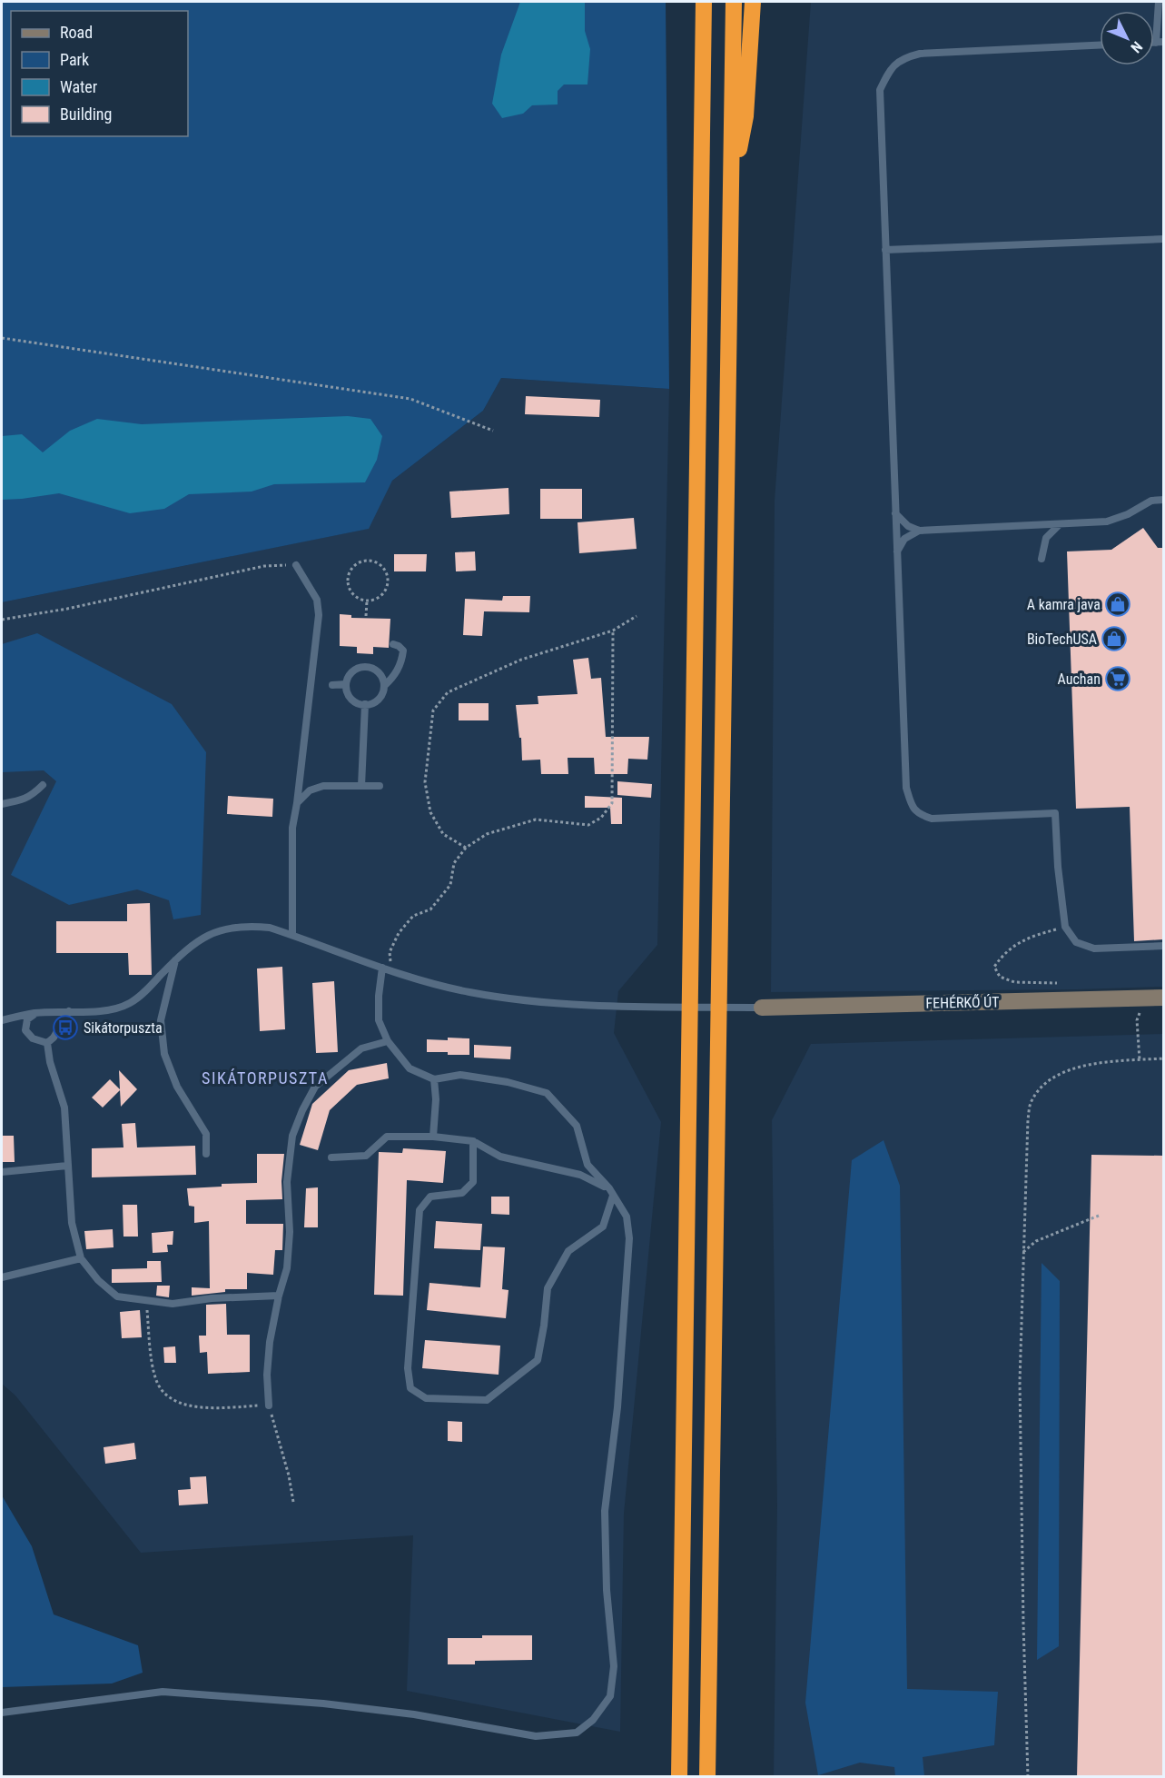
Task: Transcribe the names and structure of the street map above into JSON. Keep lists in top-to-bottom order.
{
  "streets": {
    "street": ["FEHÉRKŐ ÚT"]
  },
  "districts": ["SIKÁTORPUSZTA"],
  "places": {
    "shop": ["A kamra java", "BioTechUSA"],
    "supermarket": ["Auchan"],
    "bus stop": ["Sikátorpuszta"]
  },
  "legend": [
    "Road",
    "Park",
    "Water",
    "Building"
  ],
  "north": "bottom right"
}
